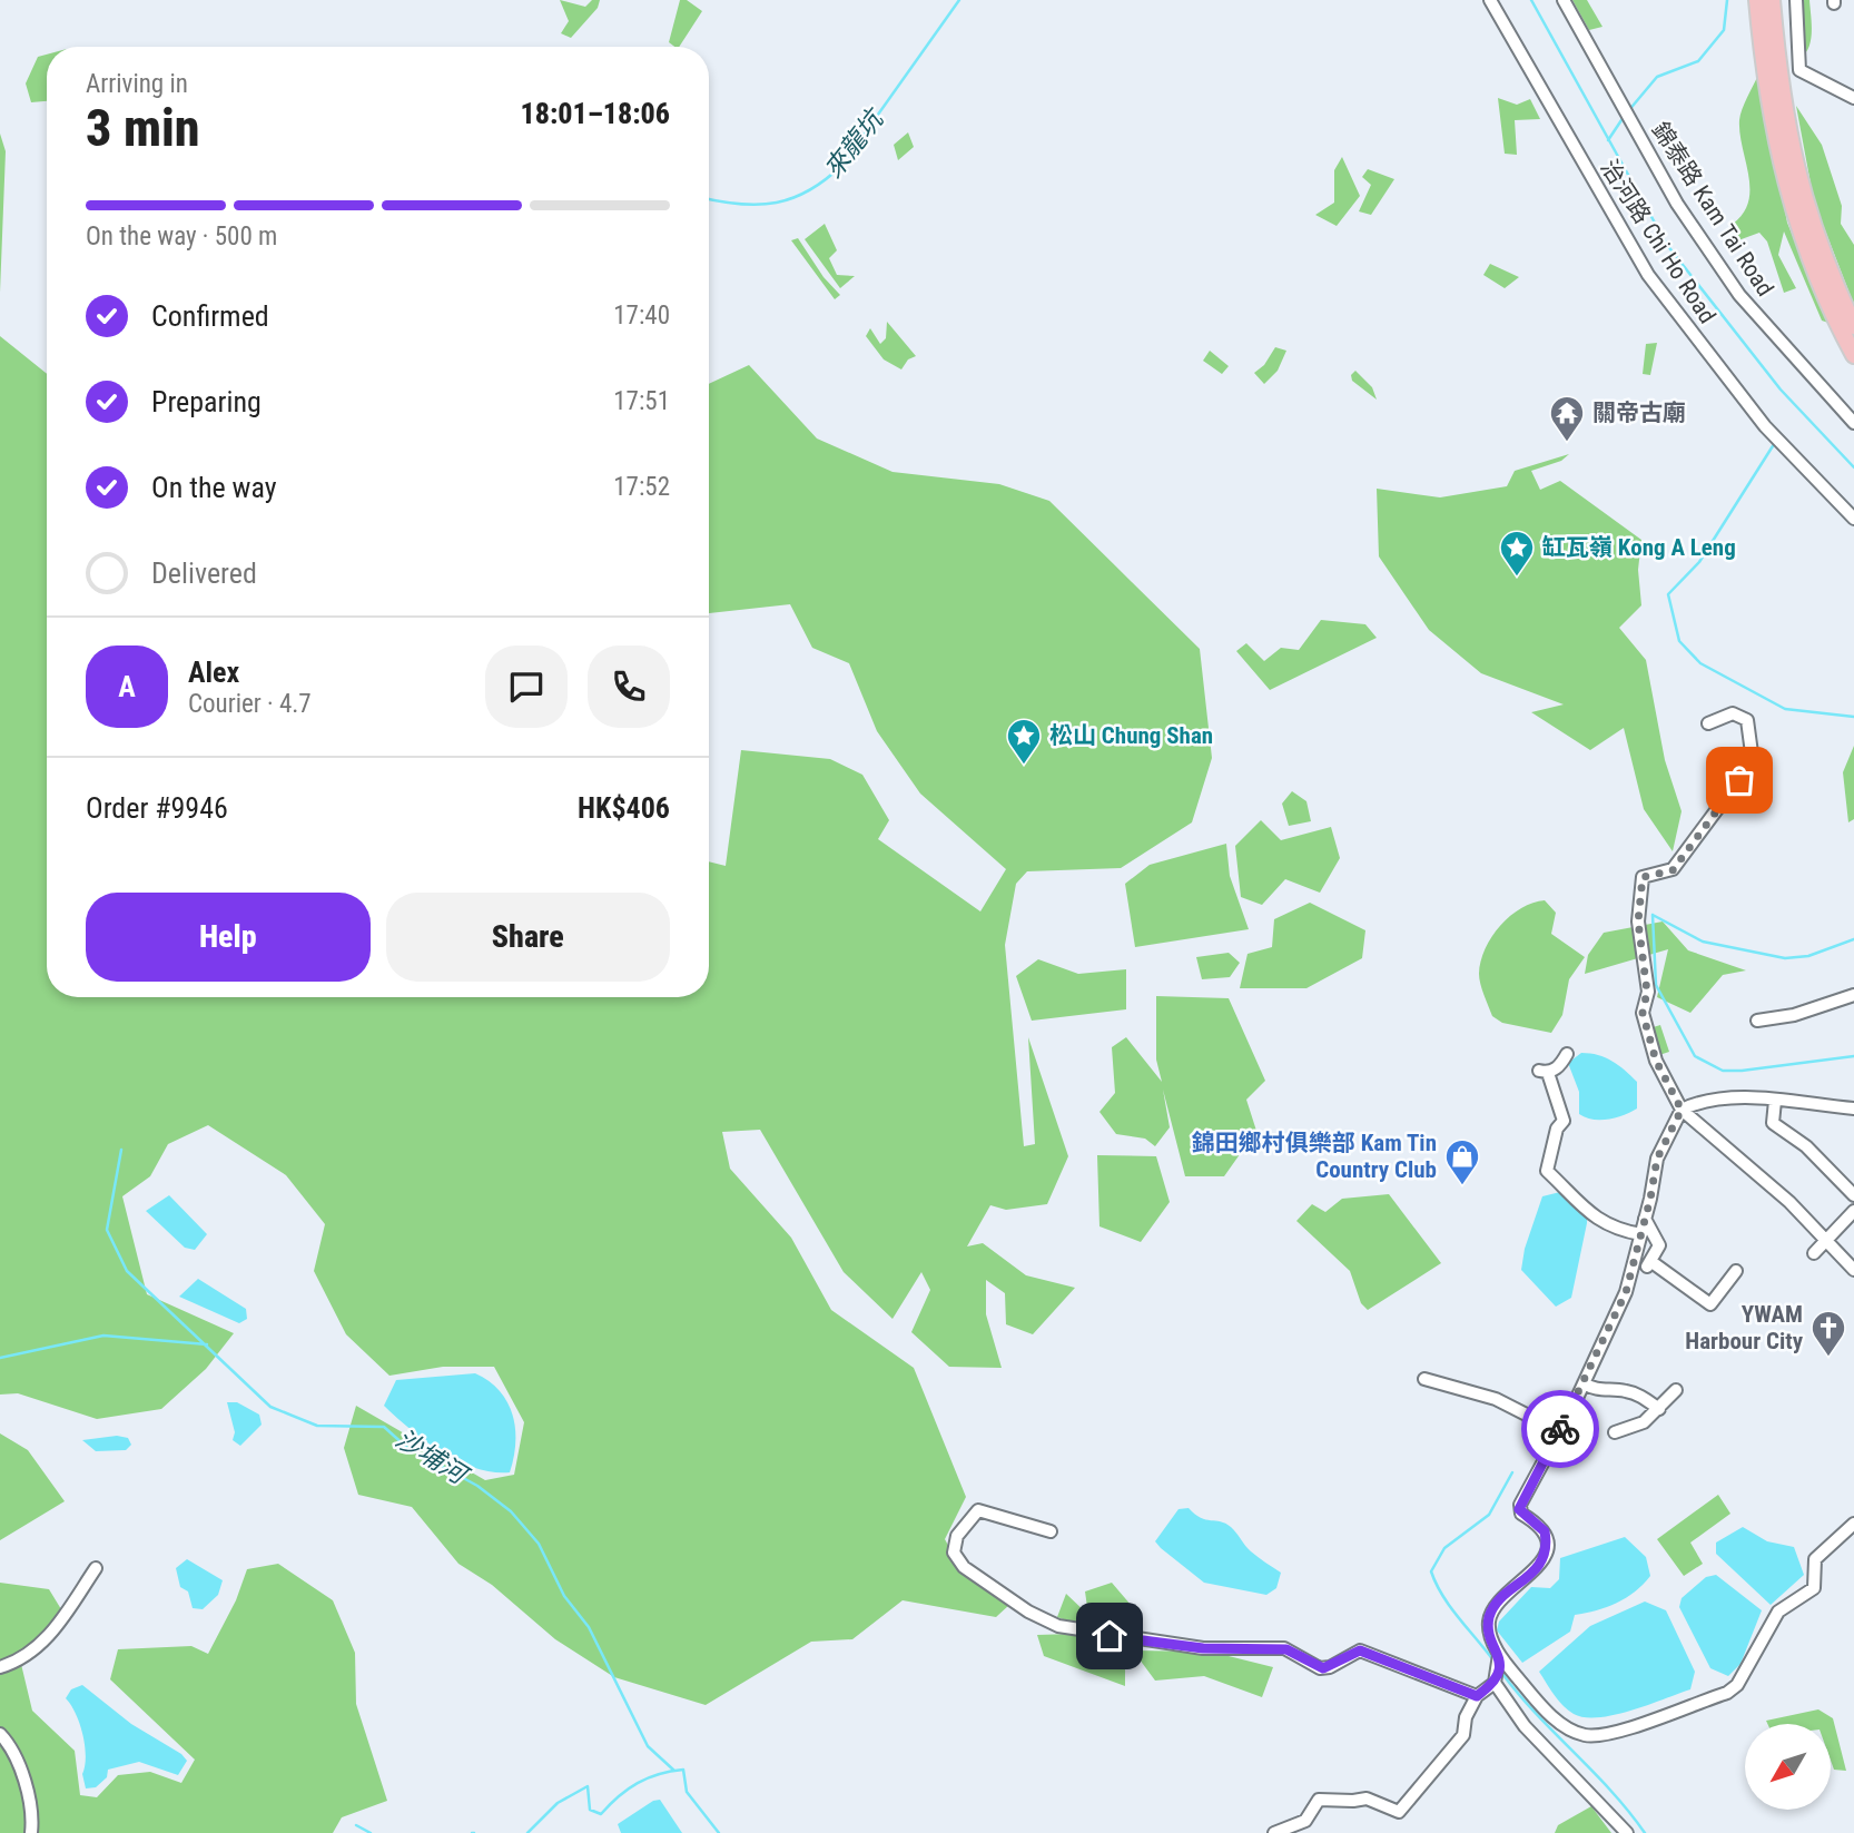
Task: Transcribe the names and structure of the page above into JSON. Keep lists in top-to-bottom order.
{
  "streets": {
    "street": ["錦泰路 Kam Tai Road", "治河路 Chi Ho Road"]
  },
  "water": ["來龍坑", "沙埔河"],
  "places": {
    "temple": ["關帝古廟"],
    "place": ["缸瓦嶺 Kong A Leng", "松山 Chung Shan"],
    "shop": ["錦田鄉村俱樂部 Kam Tin Country Club"],
    "church": ["YWAM Harbour City"]
  },
  "north": "bottom left",
  "page": {
    "heading": ["3 min", "Arriving in", "18:01–18:06"],
    "panel": [
      "Alex",
      "Courier · 4.7",
      "Order #9946",
      "HK$406"
    ],
    "bar": "On the way · 500 m",
    "list": [
      ["Confirmed", "17:40"],
      ["Preparing", "17:51"],
      ["On the way", "17:52"],
      "Delivered"
    ],
    "round": "A",
    "buttons": ["Help", "Share"]
  }
}
